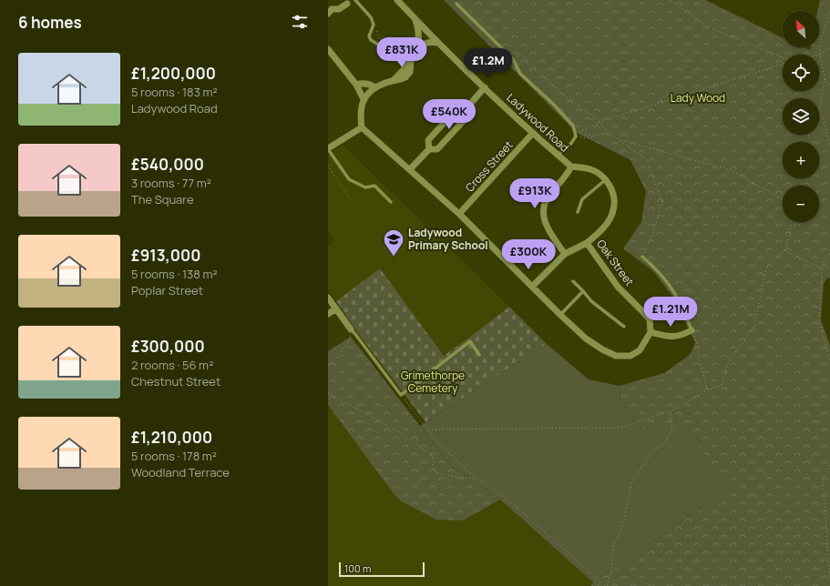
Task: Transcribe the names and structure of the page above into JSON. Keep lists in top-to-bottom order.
{
  "streets": {
    "street": ["Ladywood Road", "Cross Street", "Oak Street"]
  },
  "crossings": [
    ["Ladywood Road", "Cross Street"],
    ["Ladywood Road", "Oak Street"]
  ],
  "parks": ["Lady Wood", "Grimethorpe Cemetery"],
  "places": {
    "school or university": ["Ladywood Primary School"]
  },
  "scale_bar": "100 m",
  "north": "top left",
  "page": {
    "heading": "6 homes",
    "map_buttons": ["+", "−"],
    "price": [
      "£831K",
      "£1.2M",
      "£540K",
      "£913K",
      "£300K",
      "£1.21M"
    ],
    "list": [
      {
        "name": "£1,200,000",
        "note": "5 rooms · 183 m² · Ladywood Road"
      },
      {
        "name": "£540,000",
        "note": "3 rooms · 77 m² · The Square"
      },
      {
        "name": "£913,000",
        "note": "5 rooms · 138 m² · Poplar Street"
      },
      {
        "name": "£300,000",
        "note": "2 rooms · 56 m² · Chestnut Street"
      },
      {
        "name": "£1,210,000",
        "note": "5 rooms · 178 m² · Woodland Terrace"
      }
    ],
    "scale": "100 m"
  }
}
